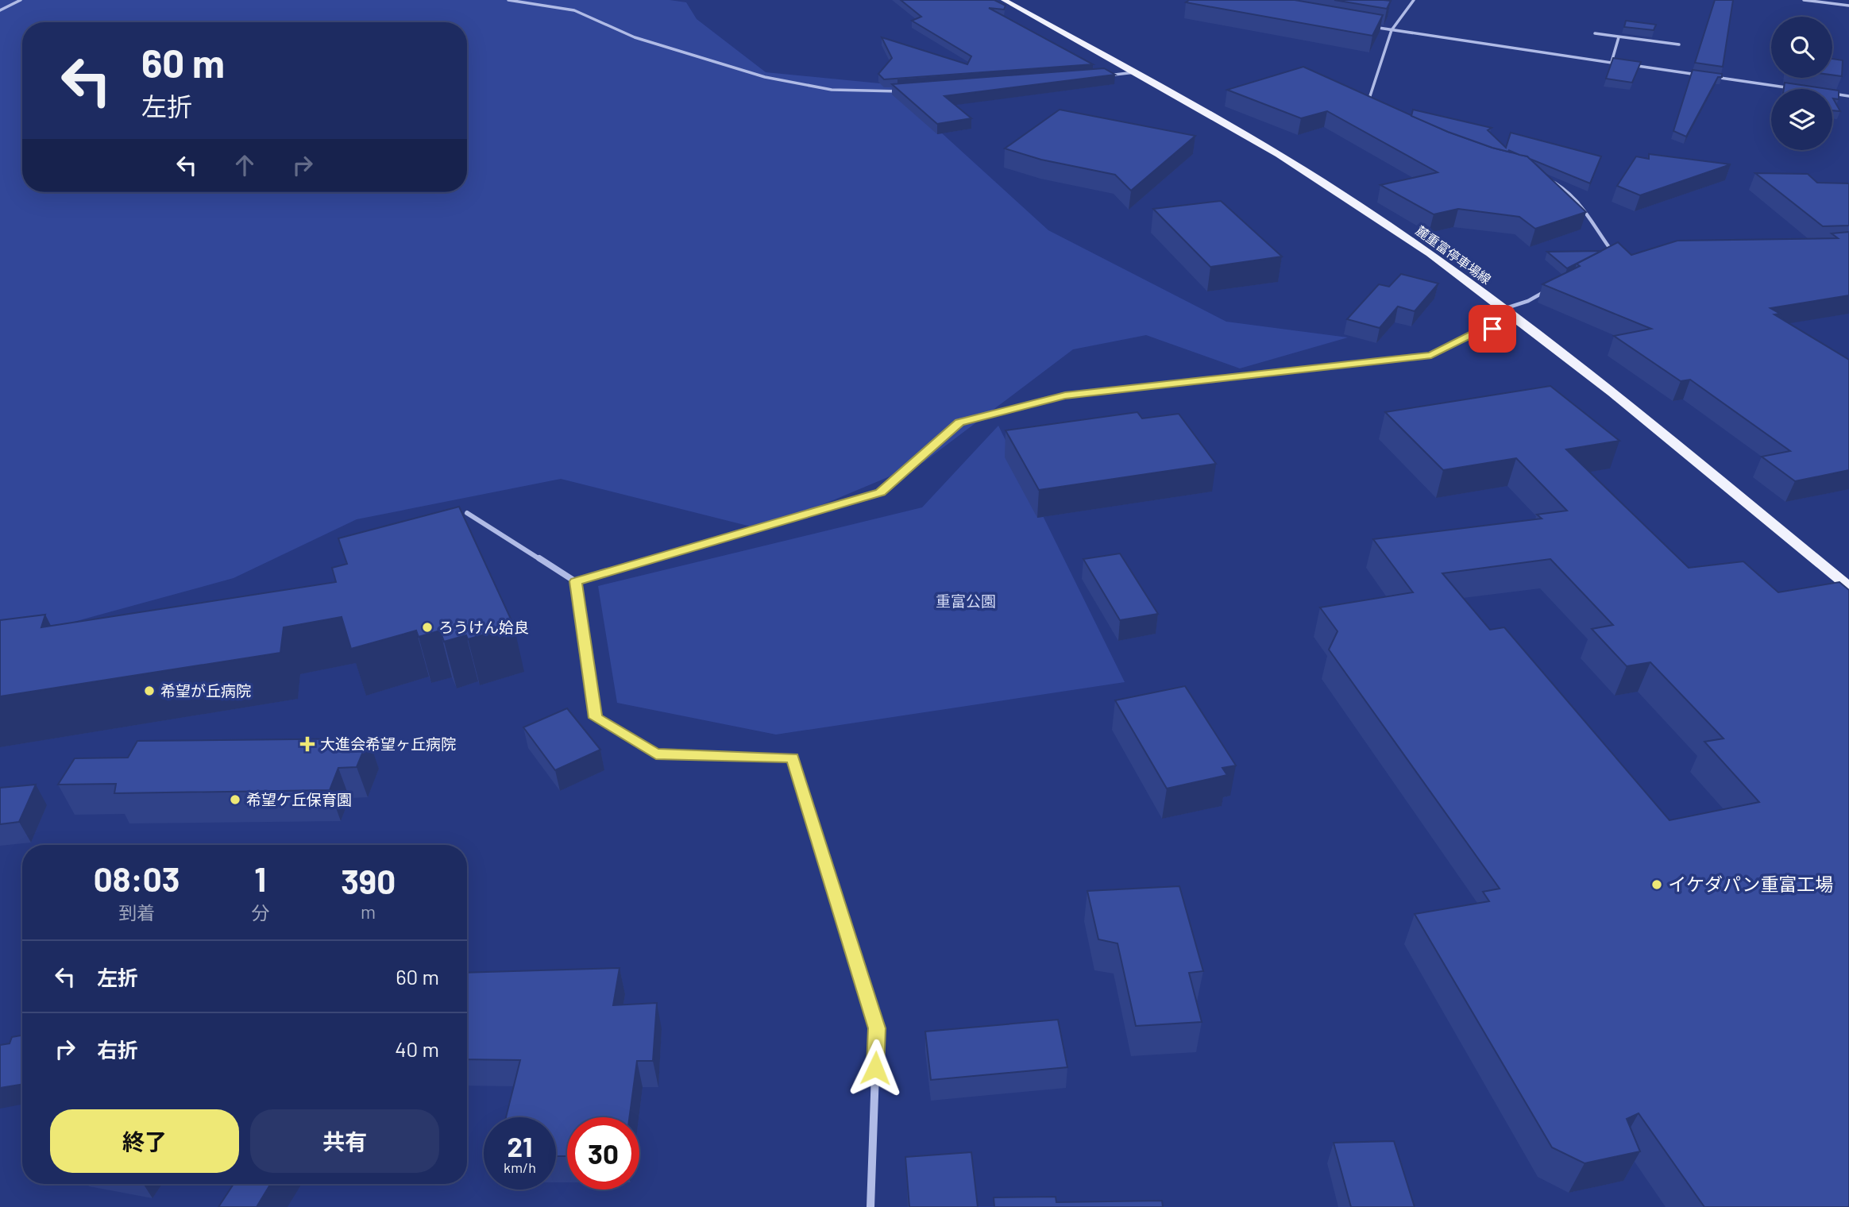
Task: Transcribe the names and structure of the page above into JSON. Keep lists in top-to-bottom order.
{
  "streets": {
    "main road": ["麓重富停車場線"]
  },
  "parks": ["重富公園"],
  "places": {
    "other": [
      "ろうけん姶良",
      "希望が丘病院",
      "希望ケ丘保育園",
      "イケダパン重富工場"
    ],
    "health": ["大進会希望ヶ丘病院"]
  },
  "page": {
    "turn": ["60 m", "左折"],
    "eta": [
      "08:03",
      "到着",
      "1",
      "分",
      "390",
      "m"
    ],
    "list": [
      {
        "name": "左折",
        "value": "60 m"
      },
      {
        "name": "右折",
        "value": "40 m"
      }
    ],
    "buttons": ["終了", "共有"],
    "speed": "21 km/h",
    "limit": "30"
  }
}
